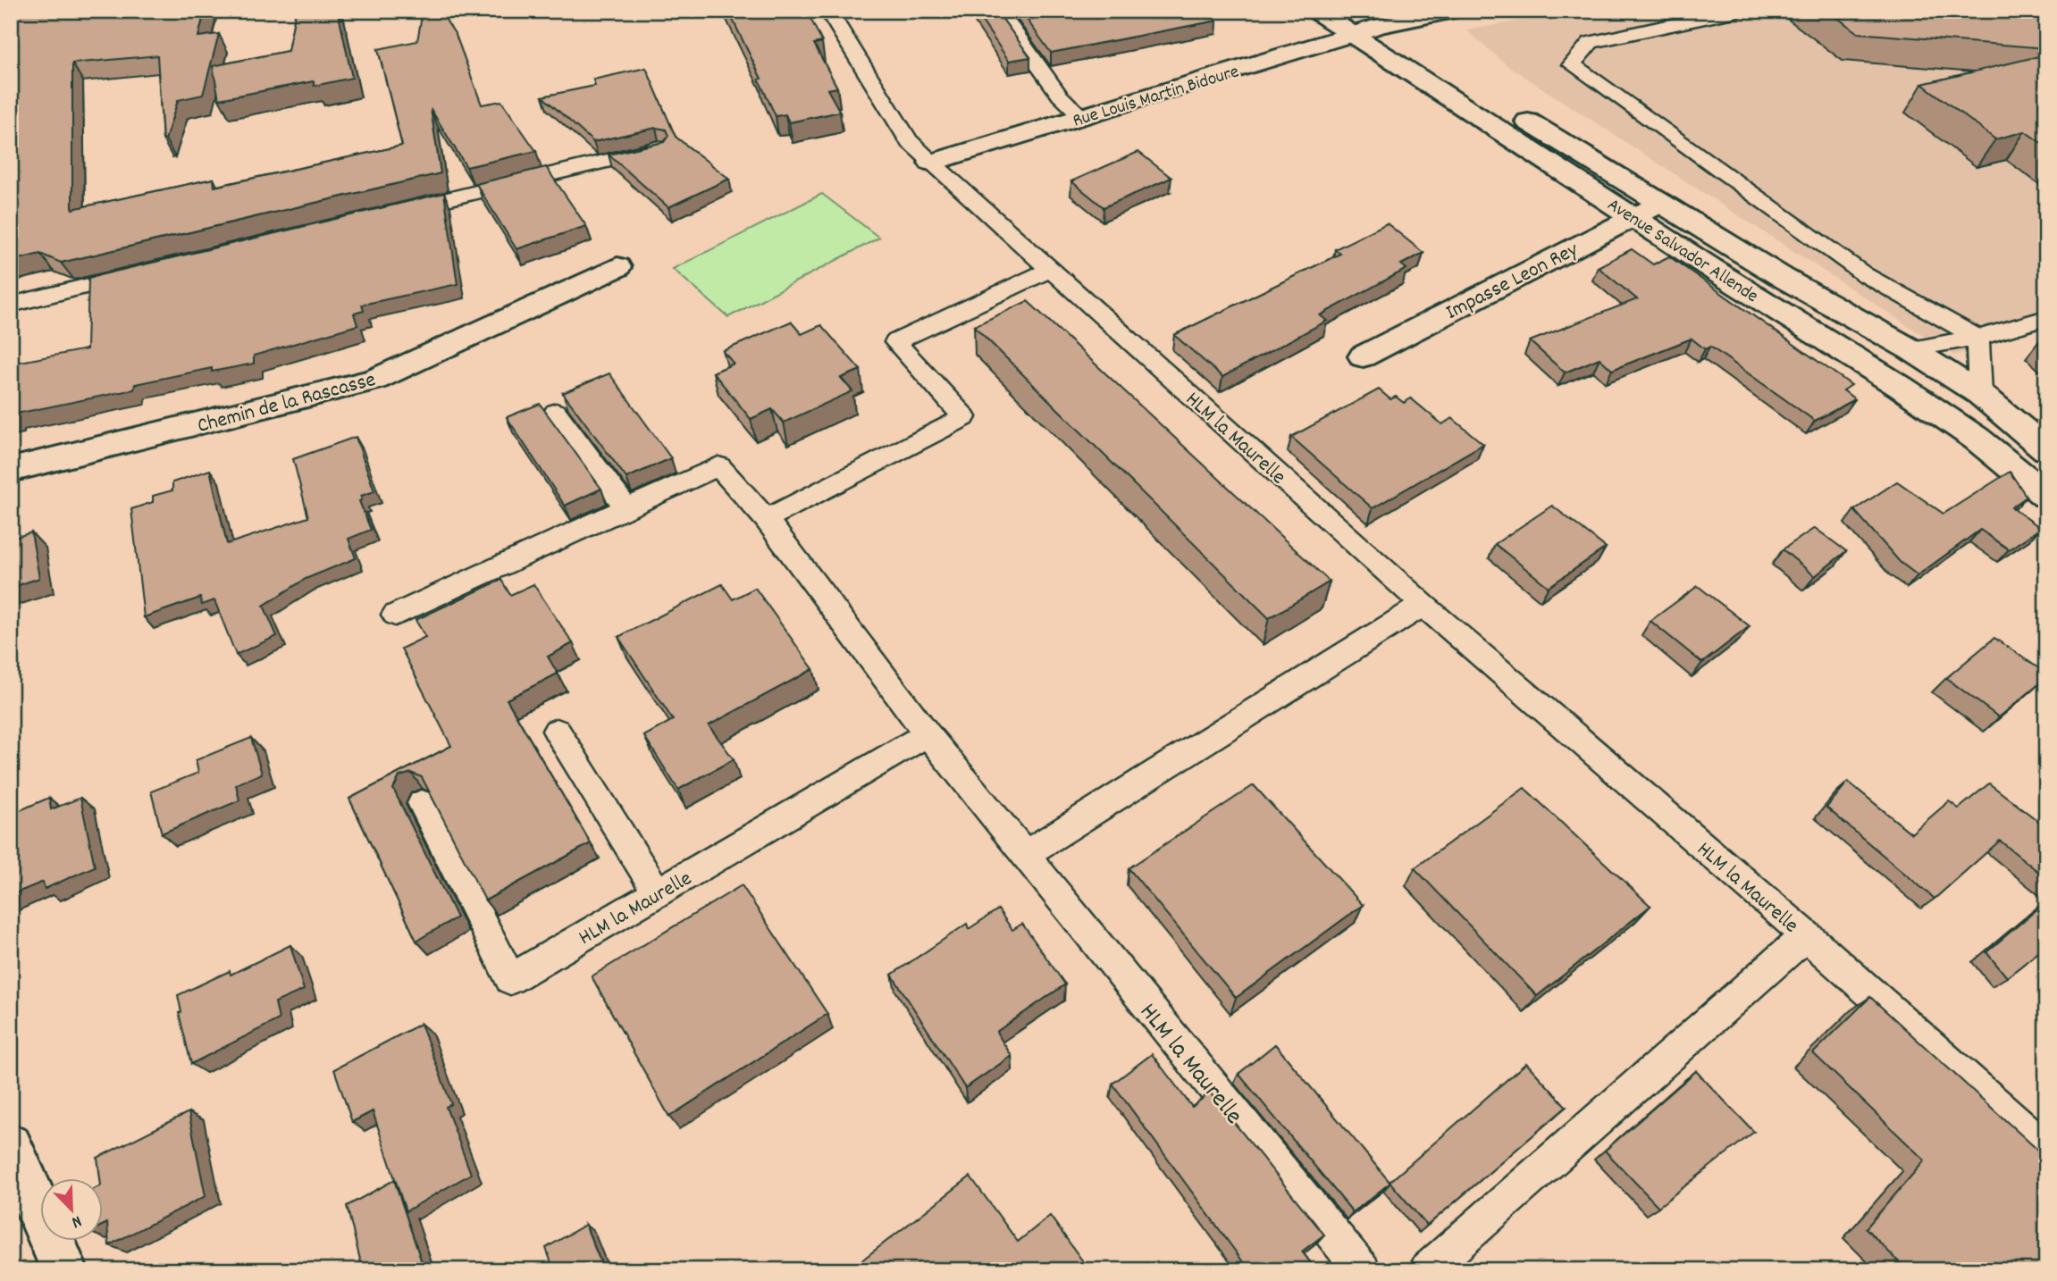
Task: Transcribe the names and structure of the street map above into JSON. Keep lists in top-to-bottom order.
{
  "streets": {
    "main road": [
      "Rue Louis Martin Bidoure",
      "Avenue Salvador Allende",
      "Impasse Leon Rey",
      "Chemin de la Rascasse"
    ],
    "lane": ["HLM la Maurelle"]
  },
  "crossings": [
    ["Rue Louis Martin Bidoure", "Avenue Salvador Allende"],
    ["Rue Louis Martin Bidoure", "HLM la Maurelle"],
    ["Avenue Salvador Allende", "Impasse Leon Rey"]
  ],
  "north": "bottom right"
}
